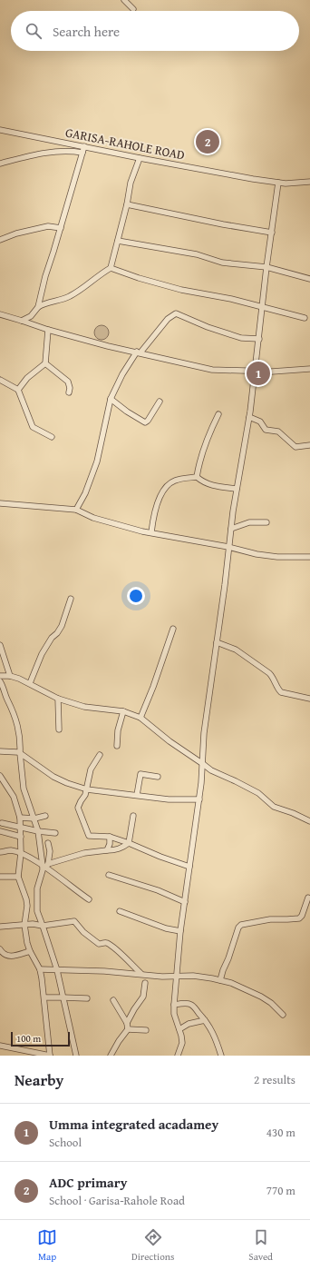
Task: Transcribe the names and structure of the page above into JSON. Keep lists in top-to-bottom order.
{
  "streets": {
    "street": ["GARISA-RAHOLE ROAD"]
  },
  "scale_bar": "100 m",
  "page": {
    "search": "Search here",
    "pins": ["2", "1"],
    "scale": "100 m",
    "heading": ["Nearby", "2 results"],
    "list": [
      {
        "mark": "1",
        "name": "Umma integrated acadamey",
        "note": "School",
        "value": "430 m"
      },
      {
        "mark": "2",
        "name": "ADC primary",
        "note": "School · Garisa-Rahole Road",
        "value": "770 m"
      }
    ],
    "nav": ["Map", "Directions", "Saved"]
  }
}
